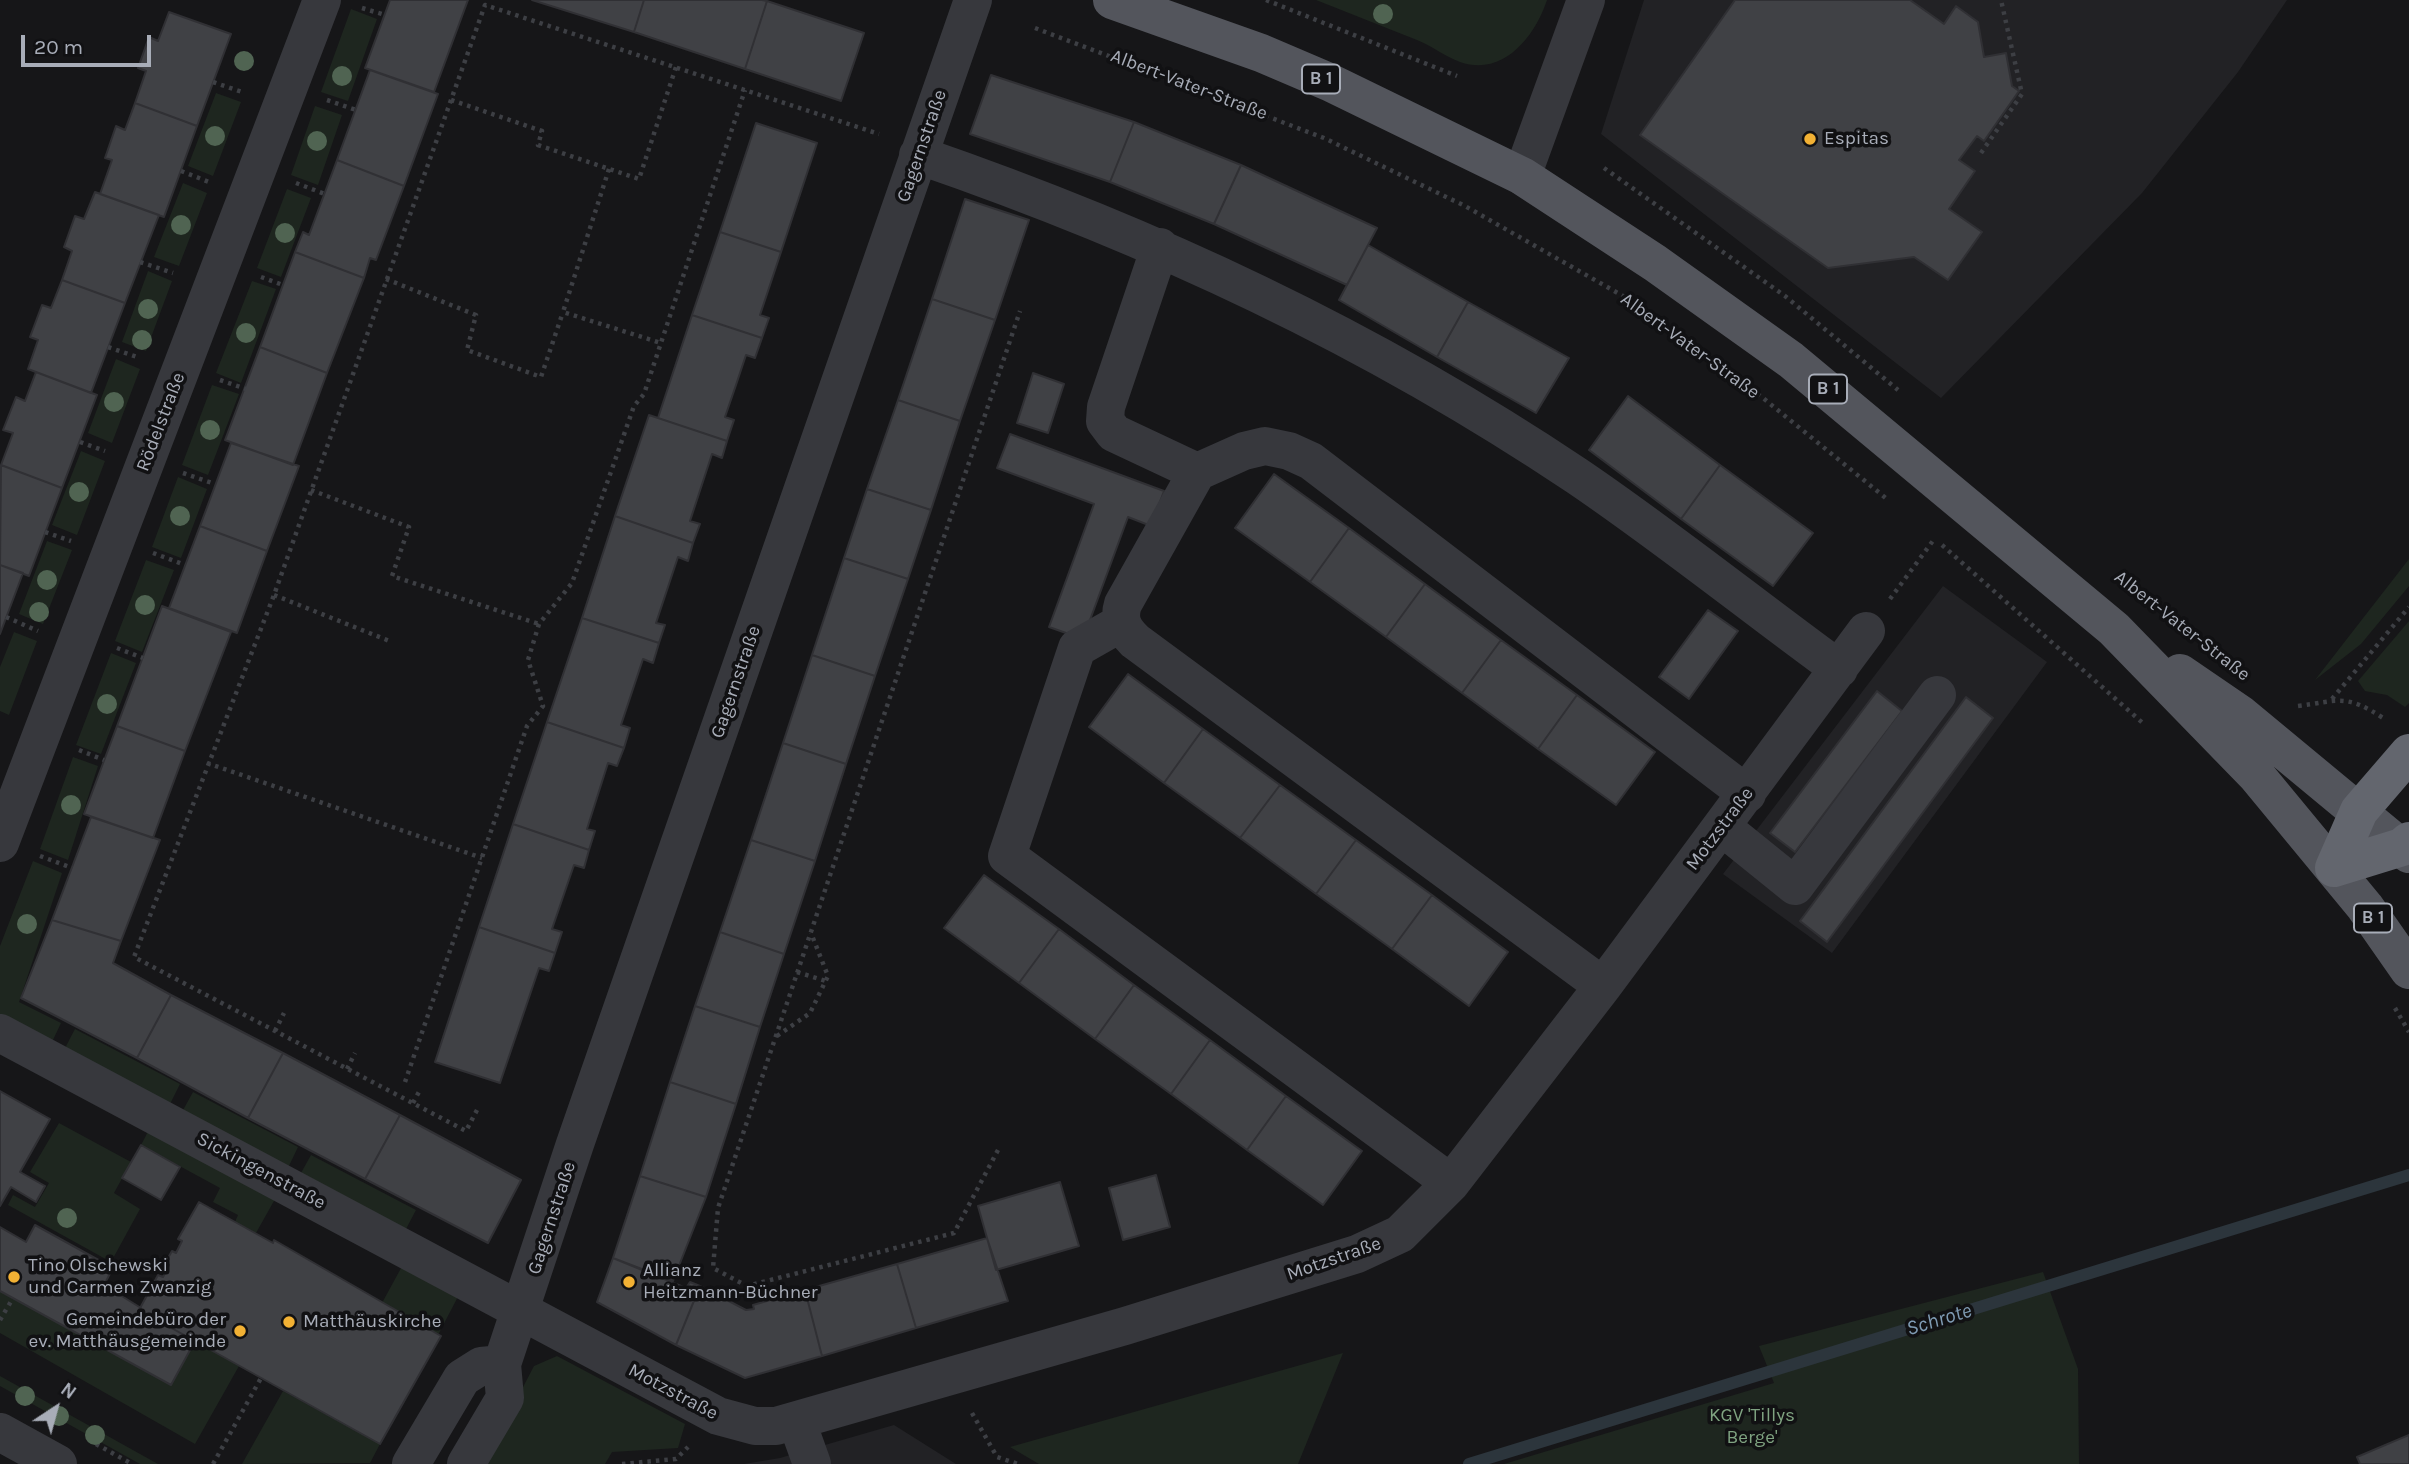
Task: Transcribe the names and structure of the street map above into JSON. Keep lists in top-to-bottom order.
{
  "streets": {
    "main road": ["B 1", "Albert-Vater-Straße"],
    "street": [
      "Gagernstraße",
      "Rödelstraße",
      "Motzstraße",
      "Sickingenstraße"
    ]
  },
  "crossings": [
    ["Gagernstraße", "Motzstraße"],
    ["Gagernstraße", "Sickingenstraße"],
    ["Motzstraße", "Sickingenstraße"]
  ],
  "water": ["Schrote"],
  "parks": ["KGV 'Tillys Berge'"],
  "places": [
    "Espitas",
    "Tino Olschewski und Carmen Zwanzig",
    "Allianz Heitzmann-Büchner",
    "Matthäuskirche",
    "Gemeindebüro der ev. Matthäusgemeinde"
  ],
  "scale_bar": "20 m",
  "north": "top right"
}
